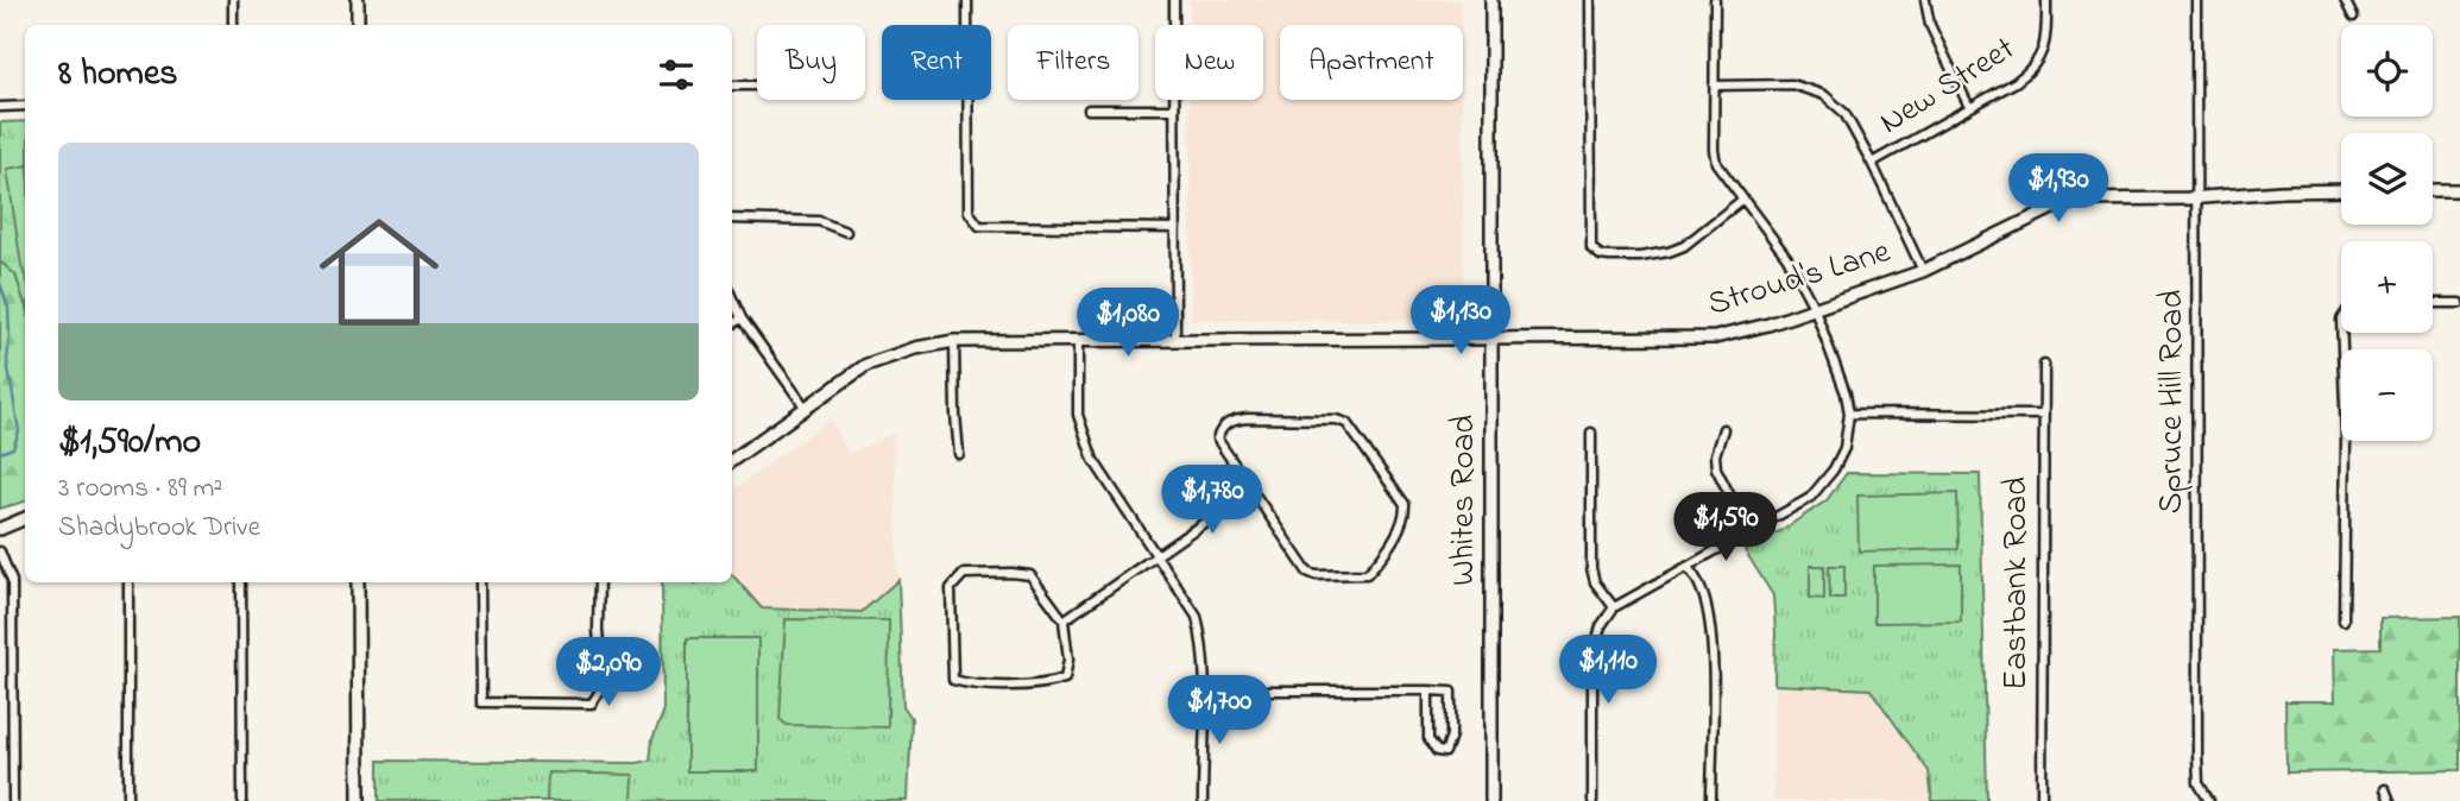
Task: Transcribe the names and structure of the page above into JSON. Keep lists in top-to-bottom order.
{
  "streets": {
    "street": [
      "New Street",
      "Stroud's Lane",
      "Spruce Hill Road",
      "Whites Road",
      "Eastbank Road"
    ]
  },
  "crossings": [
    ["Stroud's Lane", "Spruce Hill Road"],
    ["Stroud's Lane", "Whites Road"]
  ],
  "page": {
    "map_buttons": ["+", "−"],
    "chip": [
      "Buy",
      "Rent",
      "Filters",
      "New",
      "Apartment"
    ],
    "heading": "8 homes",
    "list": [
      {
        "name": "$1,590/mo",
        "note": "3 rooms · 89 m² · Shadybrook Drive"
      }
    ],
    "price": [
      "$1,930",
      "$1,130",
      "$1,080",
      "$1,780",
      "$1,590",
      "$1,110",
      "$2,090",
      "$1,700"
    ]
  }
}
